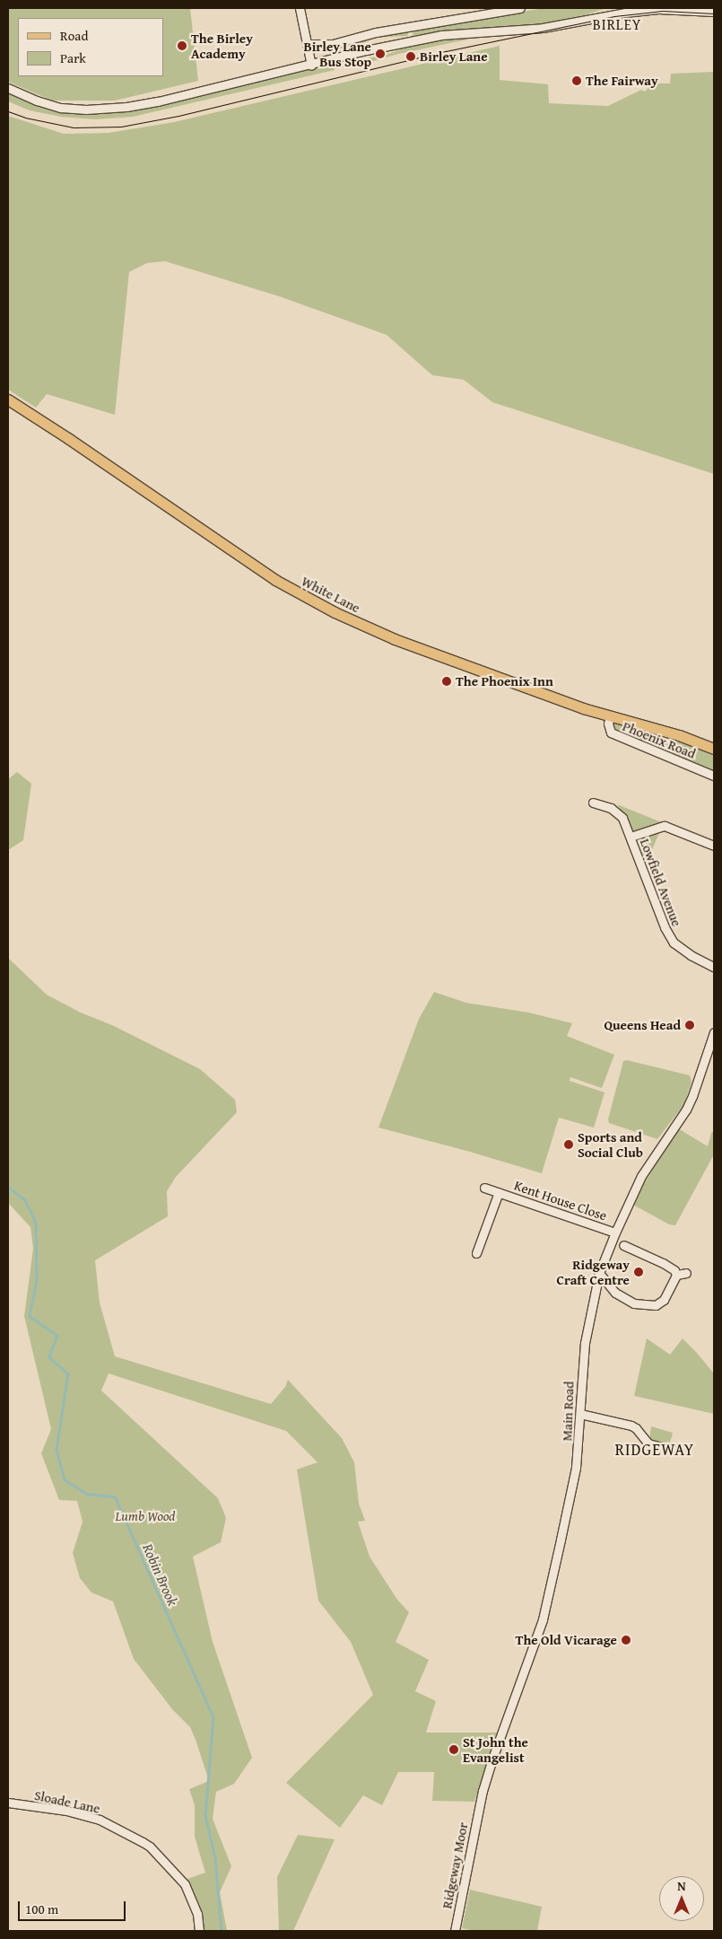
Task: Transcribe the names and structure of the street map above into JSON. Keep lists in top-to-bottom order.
{
  "streets": {
    "main road": ["White Lane"],
    "street": [
      "Phoenix Road",
      "Lowfield Avenue",
      "Kent House Close",
      "Main Road",
      "Sloade Lane",
      "Ridgeway Moor"
    ]
  },
  "crossings": [
    ["White Lane", "Phoenix Road"],
    ["Kent House Close", "Main Road"],
    ["Main Road", "Ridgeway Moor"]
  ],
  "districts": ["BIRLEY", "RIDGEWAY"],
  "water": ["Robin Brook"],
  "parks": ["Lumb Wood"],
  "places": [
    "The Birley Academy",
    "Birley Lane Bus Stop",
    "Birley Lane",
    "The Fairway",
    "The Phoenix Inn",
    "Queens Head",
    "Sports and Social Club",
    "Ridgeway Craft Centre",
    "The Old Vicarage",
    "St John the Evangelist"
  ],
  "legend": ["Road", "Park"],
  "scale_bar": "100 m",
  "north": "top"
}
